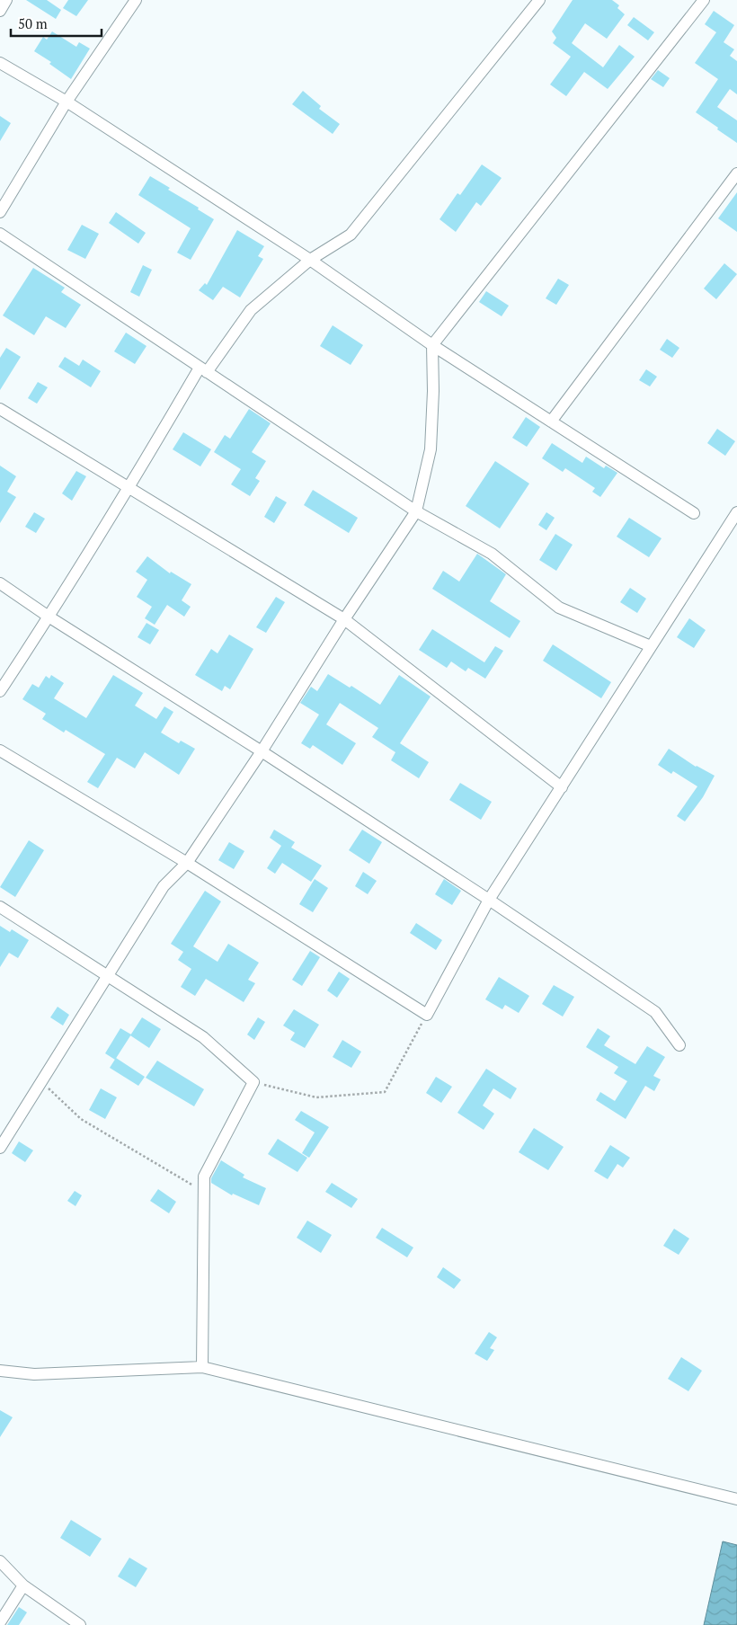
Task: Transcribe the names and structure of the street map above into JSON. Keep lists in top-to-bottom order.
{
  "scale_bar": "50 m"
}
